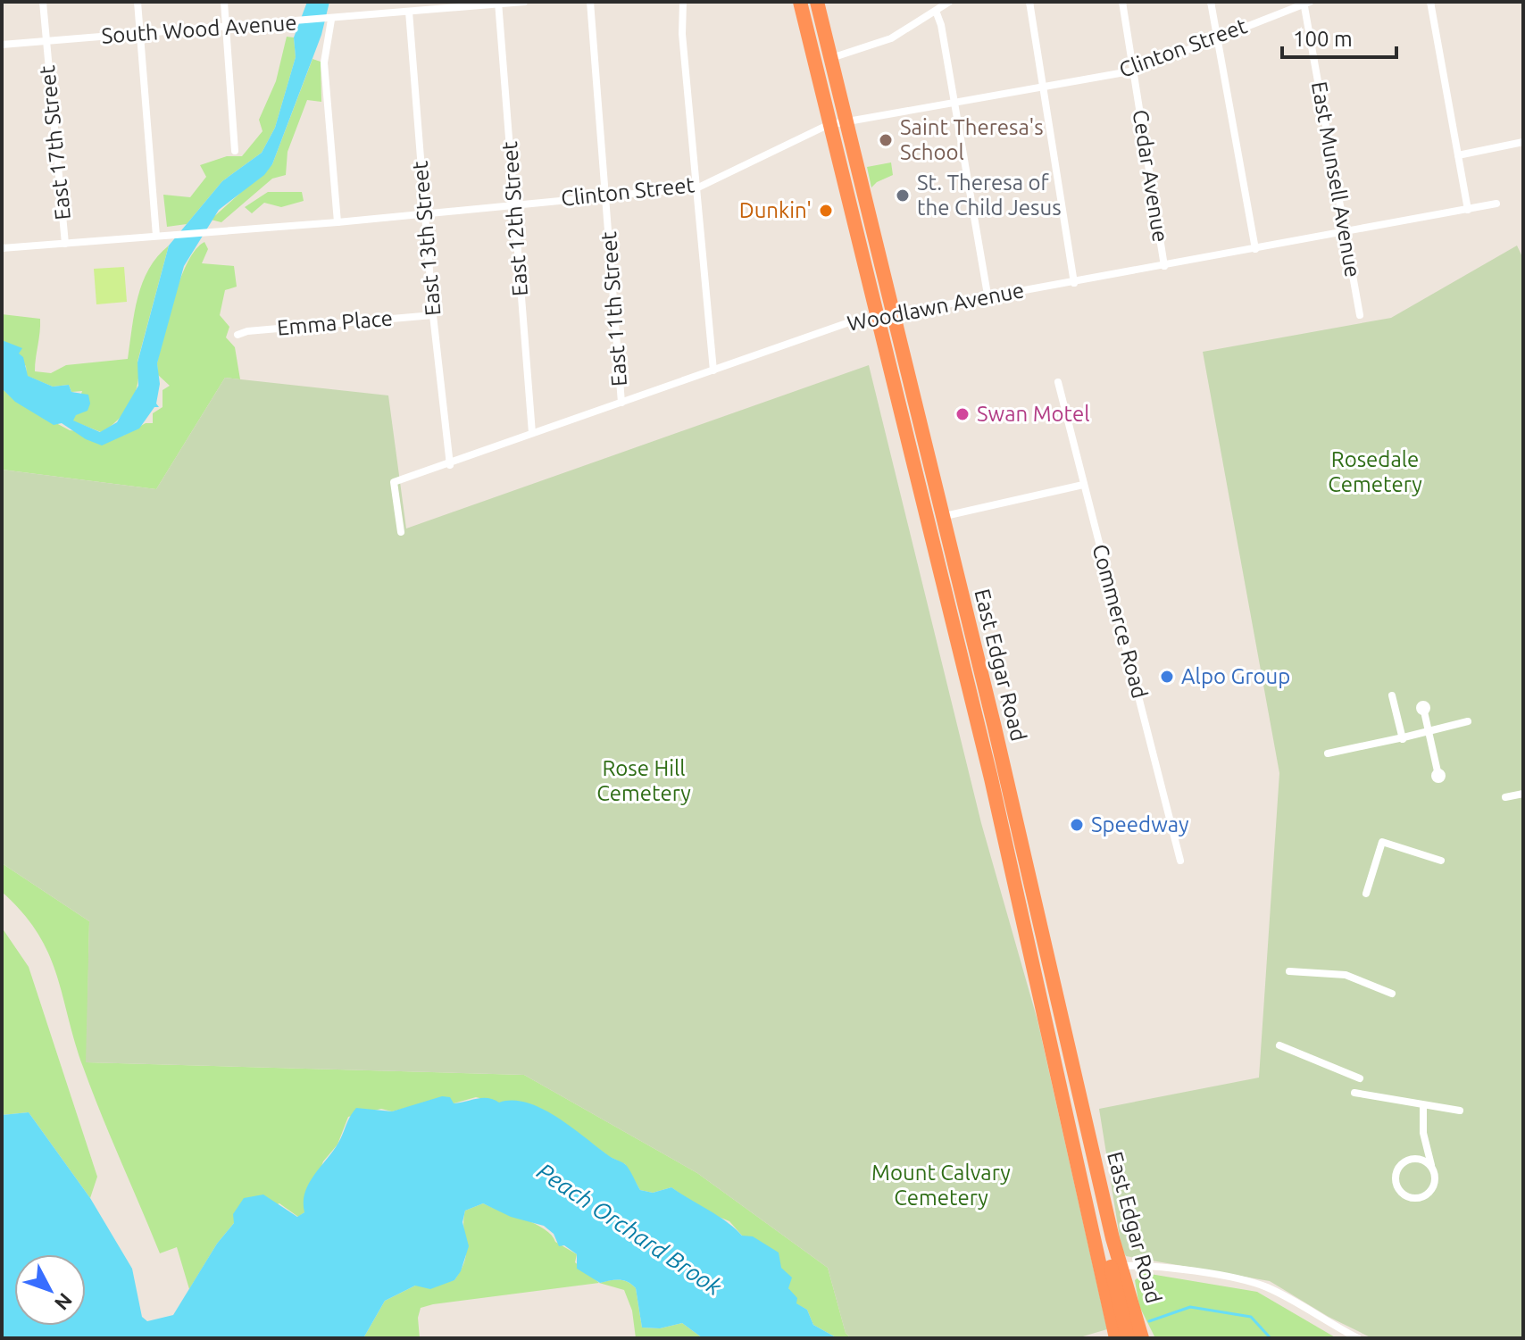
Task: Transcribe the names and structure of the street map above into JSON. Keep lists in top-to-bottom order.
{
  "streets": {
    "highway": ["East Edgar Road"],
    "street": [
      "South Wood Avenue",
      "Clinton Street",
      "East 17th Street",
      "Cedar Avenue",
      "East Munsell Avenue",
      "East 12th Street",
      "East 13th Street",
      "Woodlawn Avenue",
      "East 11th Street",
      "Emma Place",
      "Commerce Road"
    ]
  },
  "crossings": [
    ["South Wood Avenue", "East 17th Street"],
    ["South Wood Avenue", "East 12th Street"],
    ["South Wood Avenue", "East 13th Street"],
    ["Clinton Street", "East 17th Street"],
    ["Clinton Street", "Cedar Avenue"],
    ["Clinton Street", "East Munsell Avenue"],
    ["Clinton Street", "East 12th Street"],
    ["Clinton Street", "East 13th Street"],
    ["Clinton Street", "East 11th Street"],
    ["Clinton Street", "East Edgar Road"],
    ["Cedar Avenue", "Woodlawn Avenue"],
    ["East Munsell Avenue", "Woodlawn Avenue"],
    ["East 12th Street", "Woodlawn Avenue"],
    ["East 13th Street", "Woodlawn Avenue"],
    ["East 13th Street", "Emma Place"],
    ["Woodlawn Avenue", "East 11th Street"],
    ["Woodlawn Avenue", "East Edgar Road"]
  ],
  "water": ["Peach Orchard Brook"],
  "parks": ["Rosedale Cemetery", "Rose Hill Cemetery", "Mount Calvary Cemetery"],
  "places": [
    "Saint Theresa's School",
    "St. Theresa of the Child Jesus",
    "Dunkin'",
    "Swan Motel",
    "Alpo Group",
    "Speedway"
  ],
  "scale_bar": "100 m",
  "north": "bottom right"
}
